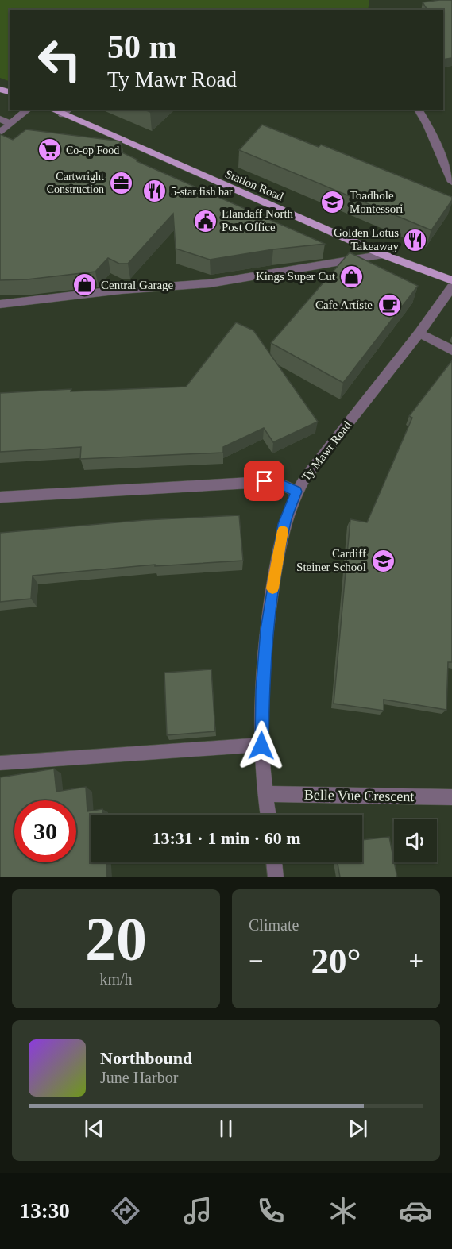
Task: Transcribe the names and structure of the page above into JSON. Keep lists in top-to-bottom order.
{
  "streets": {
    "main road": ["Station Road"],
    "street": ["Ty Mawr Road", "Belle Vue Crescent"]
  },
  "places": {
    "supermarket": ["Co-op Food"],
    "office": ["Cartwright Construction"],
    "restaurant": ["5-star fish bar", "Golden Lotus Takeaway"],
    "school or university": ["Toadhole Montessori", "Cardiff Steiner School"],
    "public building": ["Llandaff North Post Office"],
    "shop": ["Kings Super Cut", "Central Garage"],
    "cafe": ["Cafe Artiste"]
  },
  "page": {
    "turn": ["50 m", "Ty Mawr Road"],
    "limit": "30",
    "trip": "13:31 · 1 min · 60 m",
    "tile": [
      ["20", "km/h"],
      "Climate"
    ],
    "heat": ["−", "20°", "+"],
    "song": ["Northbound", "June Harbor"],
    "tabs": "13:30"
  }
}
